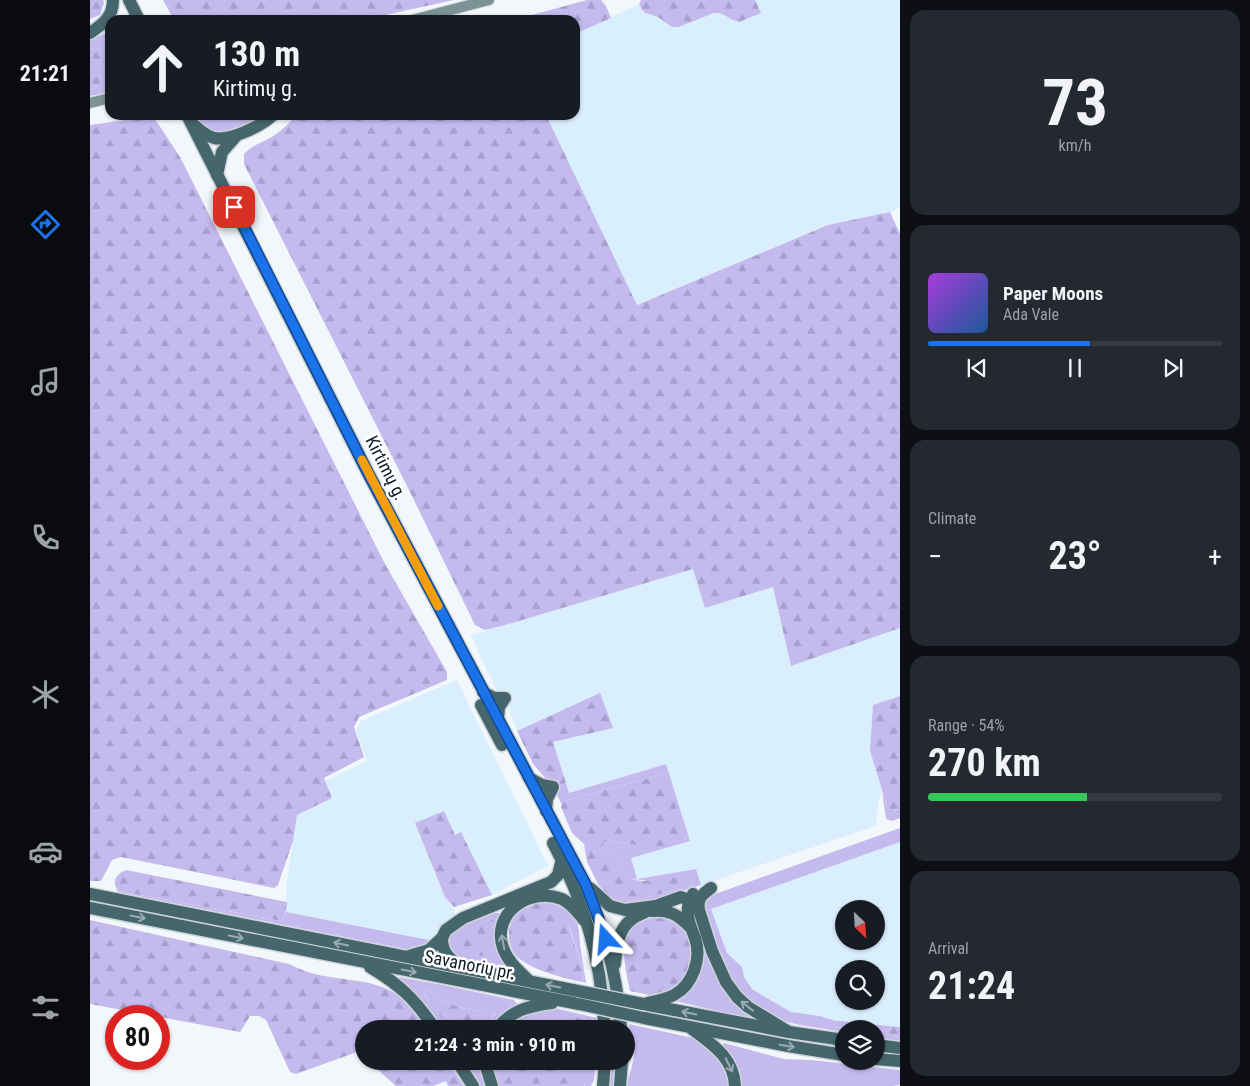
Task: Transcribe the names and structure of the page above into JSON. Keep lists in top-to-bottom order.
{
  "streets": {
    "highway": ["Kirtimų g.", "Savanorių pr."]
  },
  "north": "bottom right",
  "page": {
    "tabs": "21:21",
    "tile": [
      ["73", "km/h"],
      "Climate",
      ["Range · 54%", "270 km"],
      ["Arrival", "21:24"]
    ],
    "turn": ["130 m", "Kirtimų g."],
    "song": ["Paper Moons", "Ada Vale"],
    "heat": ["−", "23°", "+"],
    "limit": "80",
    "trip": "21:24 · 3 min · 910 m"
  }
}
